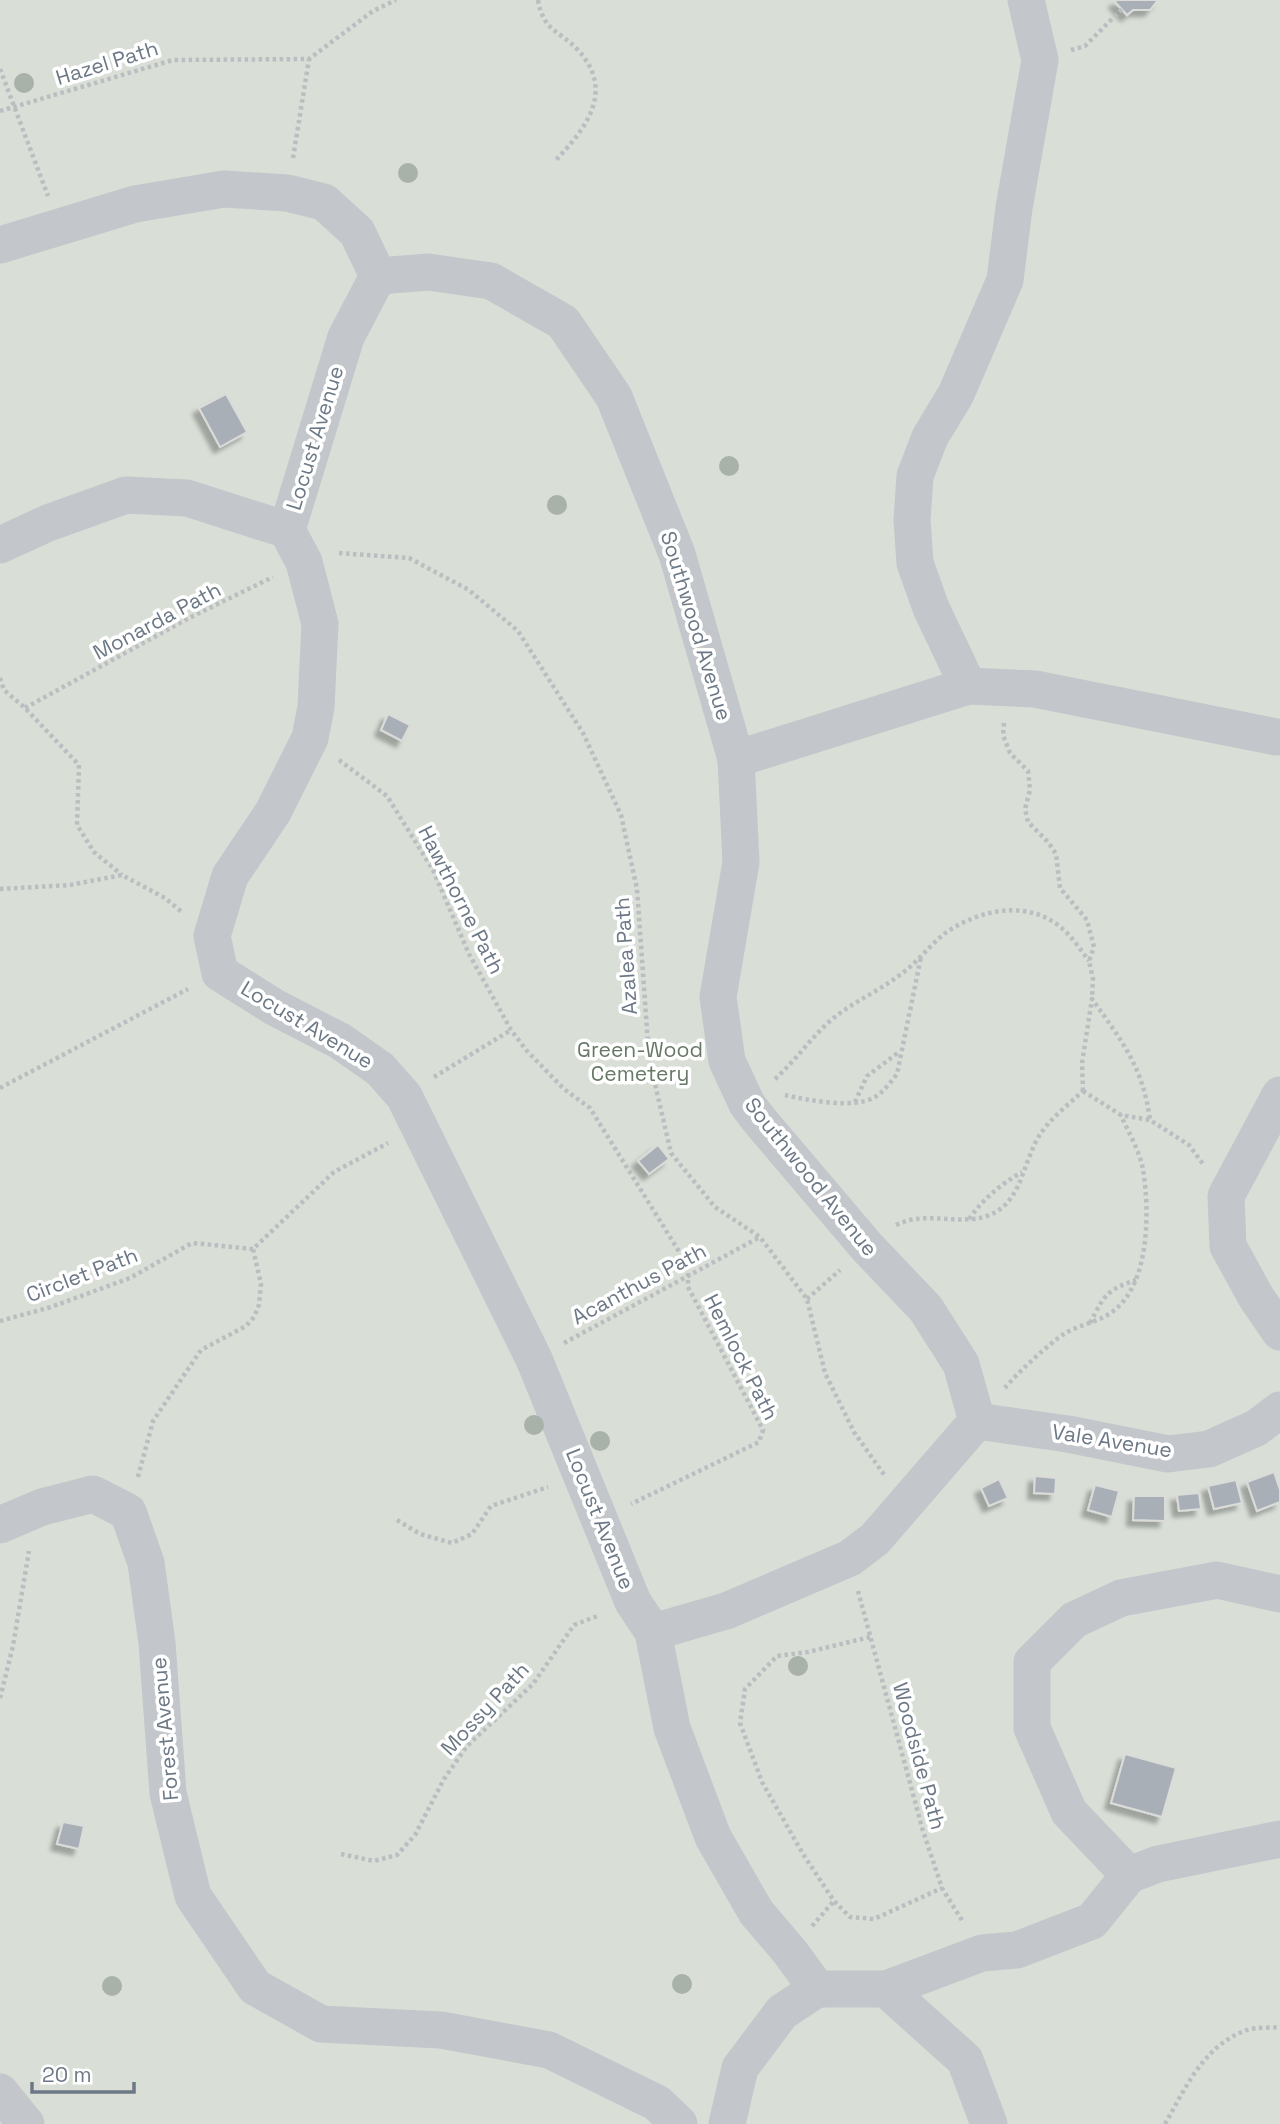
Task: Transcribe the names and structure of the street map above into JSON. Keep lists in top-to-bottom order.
{
  "streets": {
    "lane": [
      "Locust Avenue",
      "Southwood Avenue",
      "Vale Avenue",
      "Forest Avenue"
    ],
    "path": [
      "Hazel Path",
      "Monarda Path",
      "Hawthorne Path",
      "Azalea Path",
      "Circlet Path",
      "Acanthus Path",
      "Hemlock Path",
      "Mossy Path",
      "Woodside Path"
    ]
  },
  "crossings": [
    ["Locust Avenue", "Monarda Path"],
    ["Locust Avenue", "Southwood Avenue"],
    ["Locust Avenue", "Hawthorne Path"],
    ["Locust Avenue", "Azalea Path"],
    ["Locust Avenue", "Acanthus Path"],
    ["Locust Avenue", "Hemlock Path"],
    ["Locust Avenue", "Mossy Path"],
    ["Monarda Path", "Azalea Path"],
    ["Southwood Avenue", "Vale Avenue"],
    ["Hawthorne Path", "Acanthus Path"],
    ["Hawthorne Path", "Hemlock Path"],
    ["Azalea Path", "Acanthus Path"],
    ["Acanthus Path", "Hemlock Path"]
  ],
  "parks": ["Green-Wood Cemetery"],
  "scale_bar": "20 m"
}
